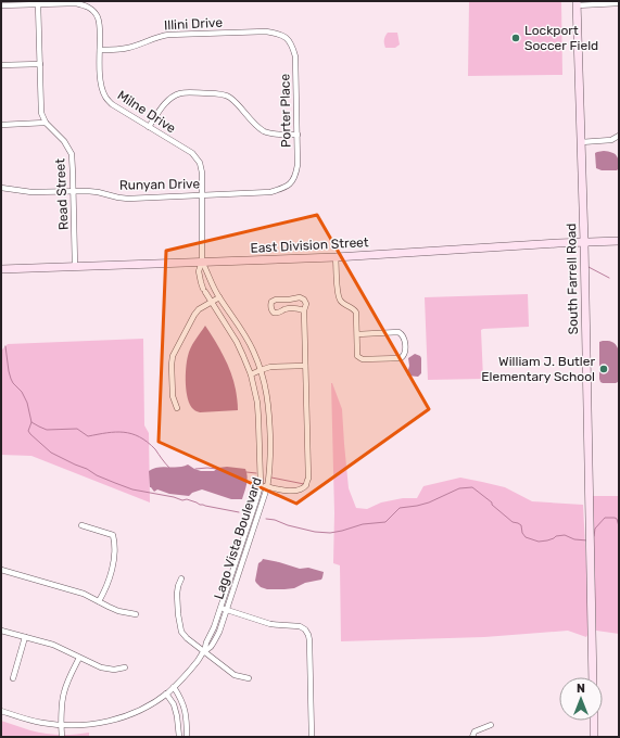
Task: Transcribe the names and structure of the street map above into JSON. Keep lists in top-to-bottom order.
{
  "streets": {
    "street": [
      "Illini Drive",
      "Porter Place",
      "Milne Drive",
      "Runyan Drive",
      "Read Street",
      "East Division Street",
      "South Farrell Road",
      "Lago Vista Boulevard"
    ]
  },
  "crossings": [
    ["Illini Drive", "Porter Place"],
    ["Illini Drive", "Milne Drive"],
    ["Porter Place", "Runyan Drive"],
    ["Milne Drive", "Runyan Drive"],
    ["Milne Drive", "East Division Street"],
    ["Milne Drive", "Lago Vista Boulevard"],
    ["Runyan Drive", "Read Street"],
    ["Read Street", "East Division Street"],
    ["East Division Street", "South Farrell Road"],
    ["East Division Street", "Lago Vista Boulevard"]
  ],
  "places": ["Lockport Soccer Field", "William J. Butler Elementary School"],
  "north": "top"
}
